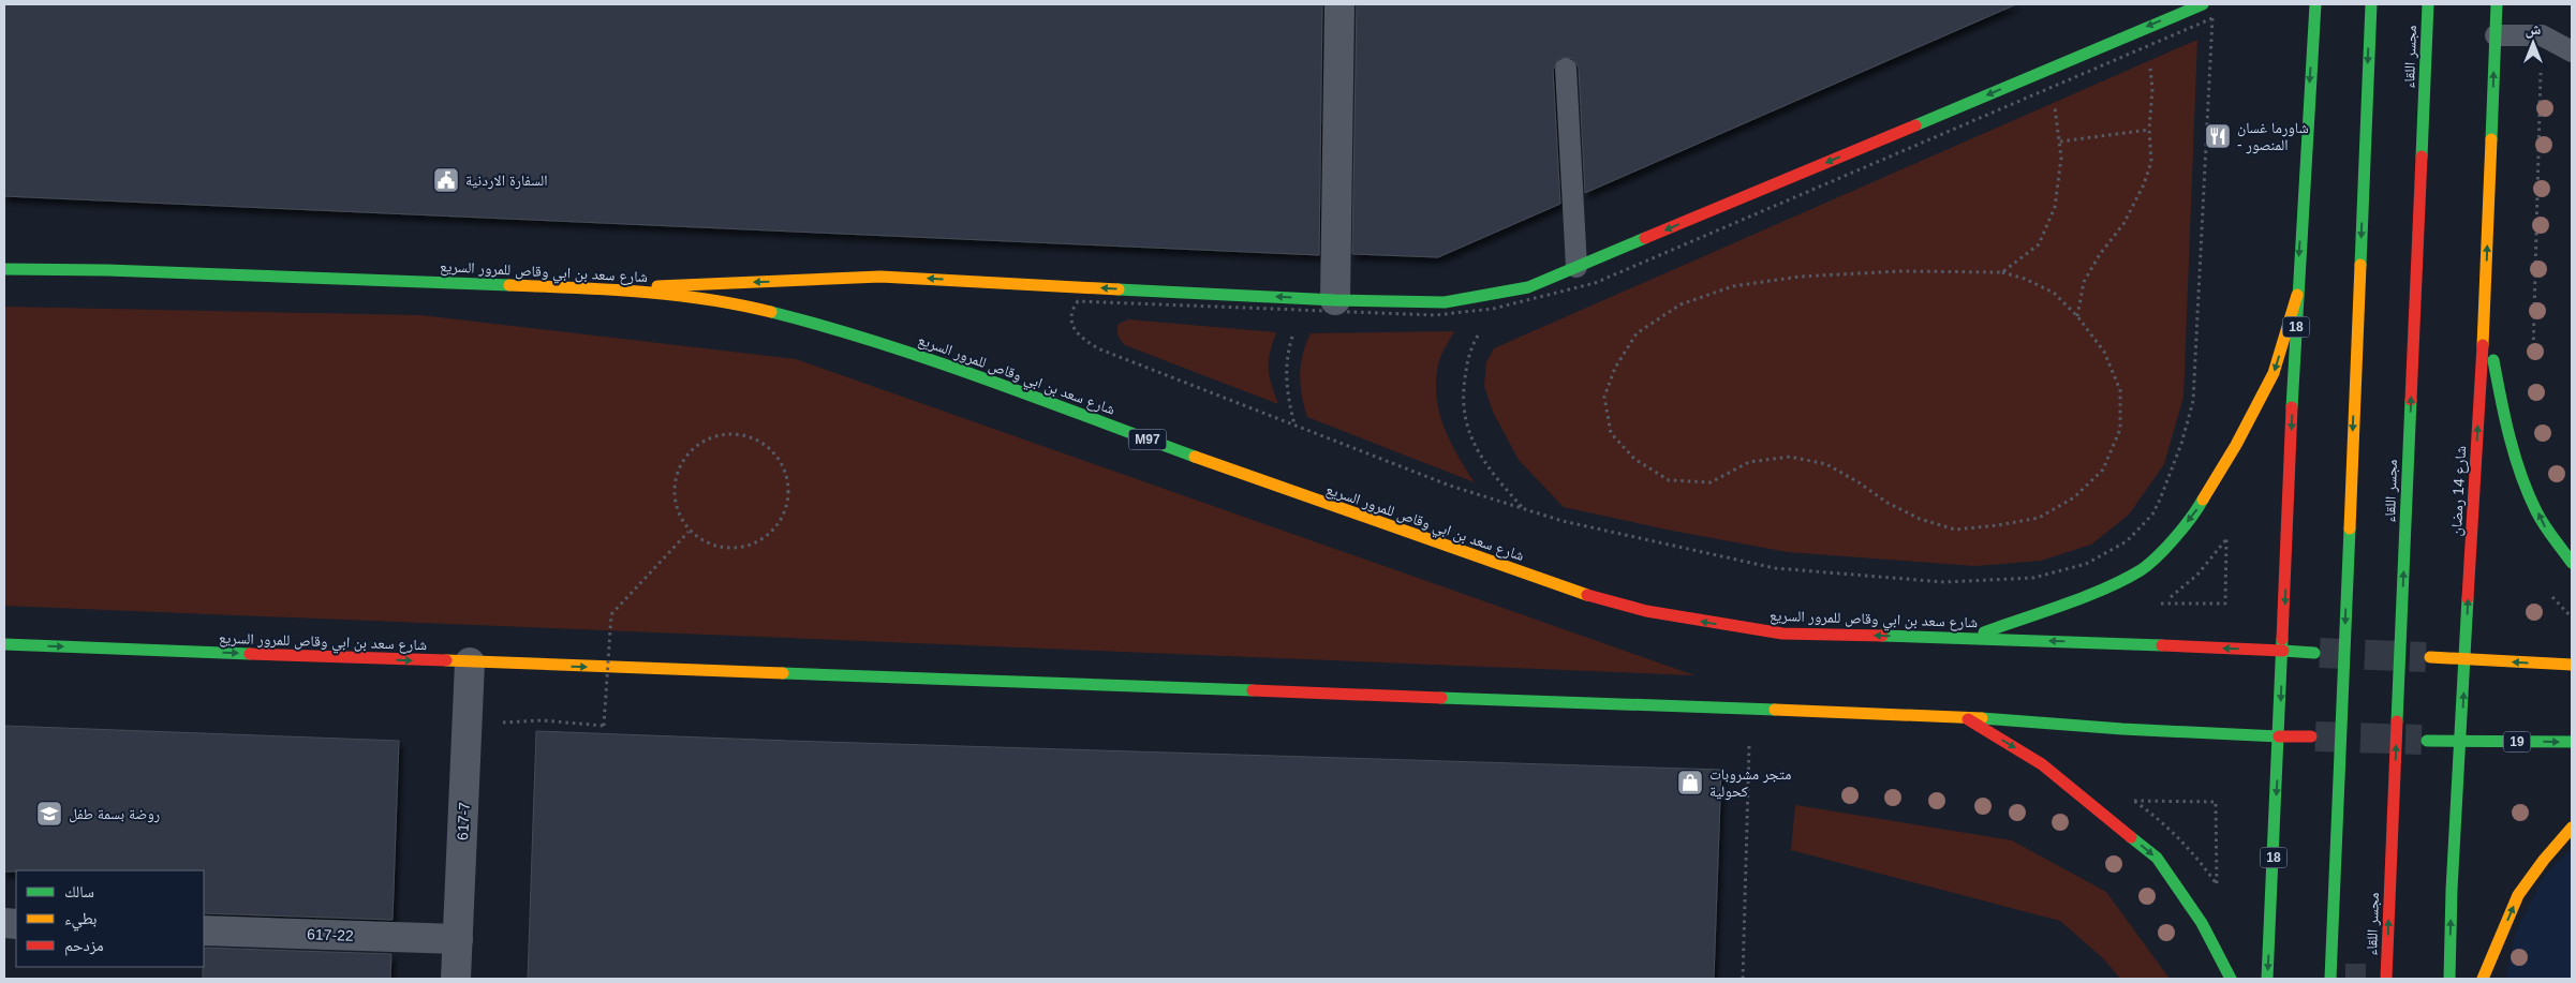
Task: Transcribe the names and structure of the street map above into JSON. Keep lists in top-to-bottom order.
{
  "streets": {
    "main road": [
      "مجسر اللقاء",
      "شارع سعد بن ابي وقاص للمرور السريع",
      "18",
      "M97",
      "شارع 14 رمضان",
      "19"
    ],
    "street": ["617-7", "617-22"]
  },
  "crossings": [
    ["شارع سعد بن ابي وقاص للمرور السريع", "18"],
    ["شارع سعد بن ابي وقاص للمرور السريع", "617-7"],
    ["شارع 14 رمضان", "19"],
    ["617-7", "617-22"]
  ],
  "one_way": ["شارع 14 رمضان"],
  "places": {
    "restaurant": ["شاورما غسان - المنصور"],
    "public building": ["السفارة الاردنية"],
    "shop": ["متجر مشروبات كحولية"],
    "school or university": ["روضة بسمة طفل"]
  },
  "legend": ["سالك", "بطيء", "مزدحم"],
  "north": "top"
}
